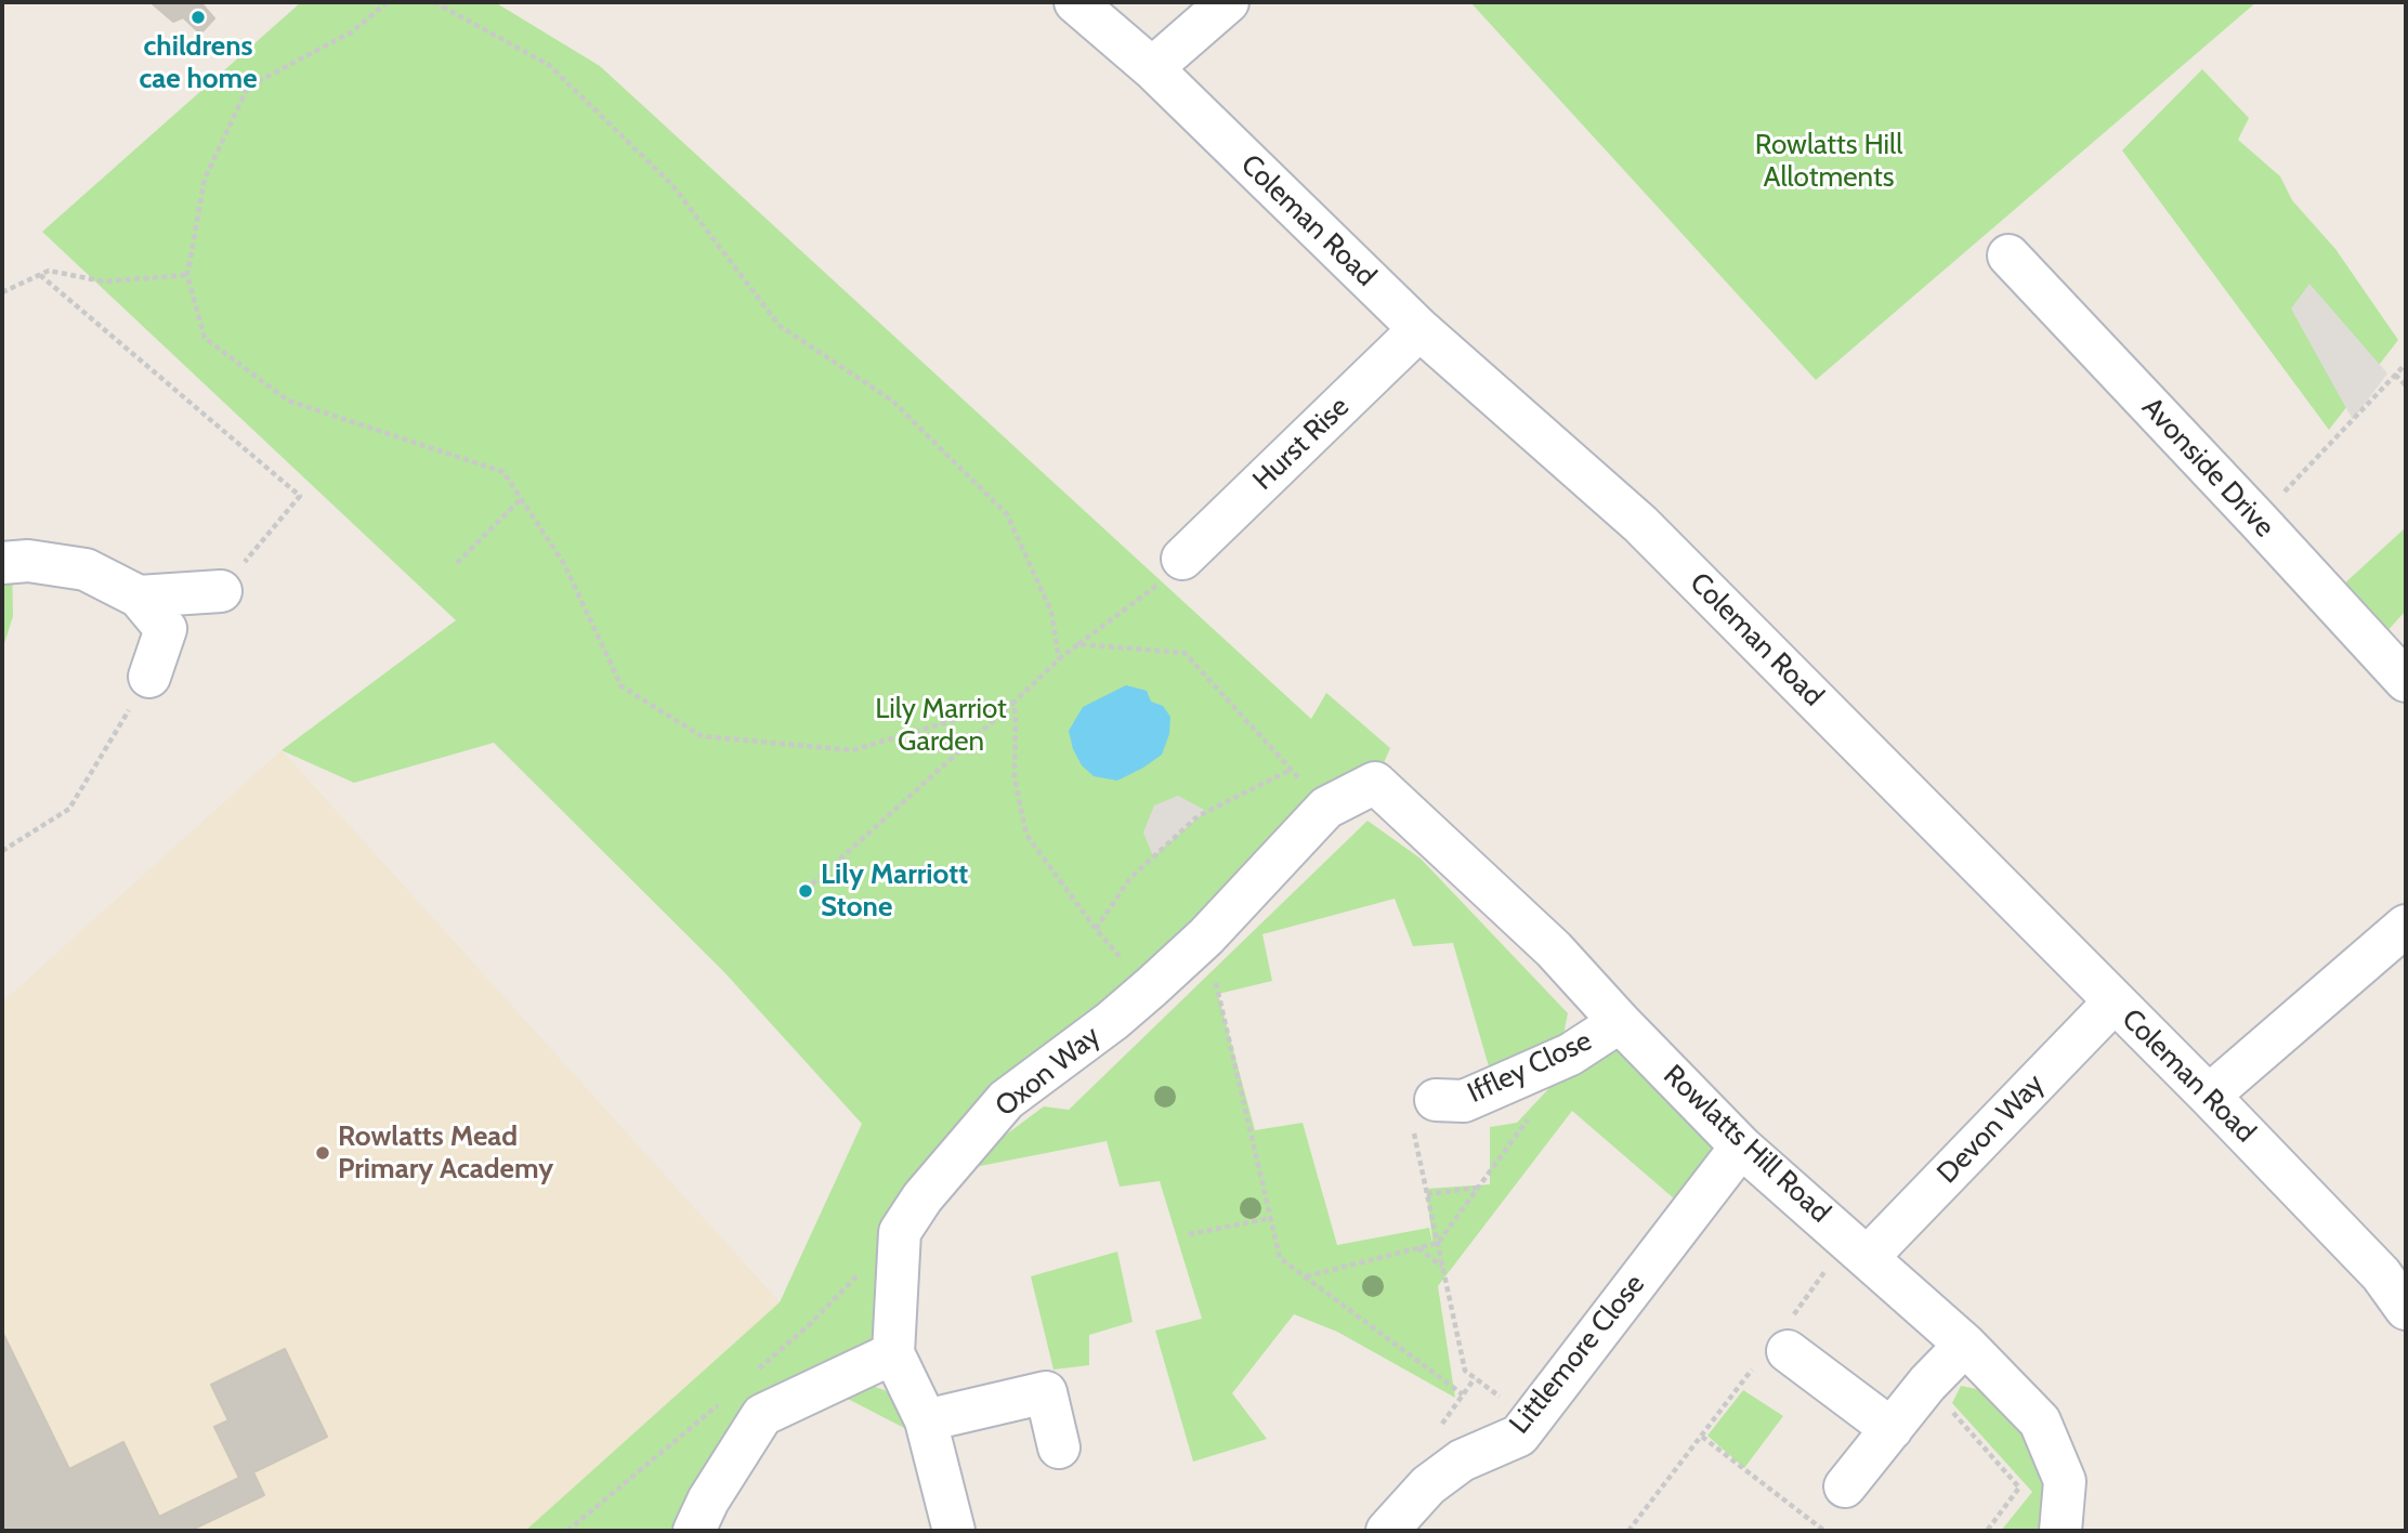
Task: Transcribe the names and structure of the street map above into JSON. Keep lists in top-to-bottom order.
{
  "streets": {
    "street": [
      "Coleman Road",
      "Hurst Rise",
      "Avonside Drive",
      "Iffley Close",
      "Oxon Way",
      "Devon Way",
      "Rowlatts Hill Road",
      "Littlemore Close"
    ]
  },
  "crossings": [
    ["Coleman Road", "Hurst Rise"],
    ["Coleman Road", "Devon Way"],
    ["Iffley Close", "Rowlatts Hill Road"],
    ["Oxon Way", "Rowlatts Hill Road"],
    ["Devon Way", "Rowlatts Hill Road"],
    ["Rowlatts Hill Road", "Littlemore Close"]
  ],
  "parks": ["Rowlatts Hill Allotments", "Lily Marriot Garden"],
  "places": ["childrens cae home", "Lily Marriott Stone", "Rowlatts Mead Primary Academy"]
}
